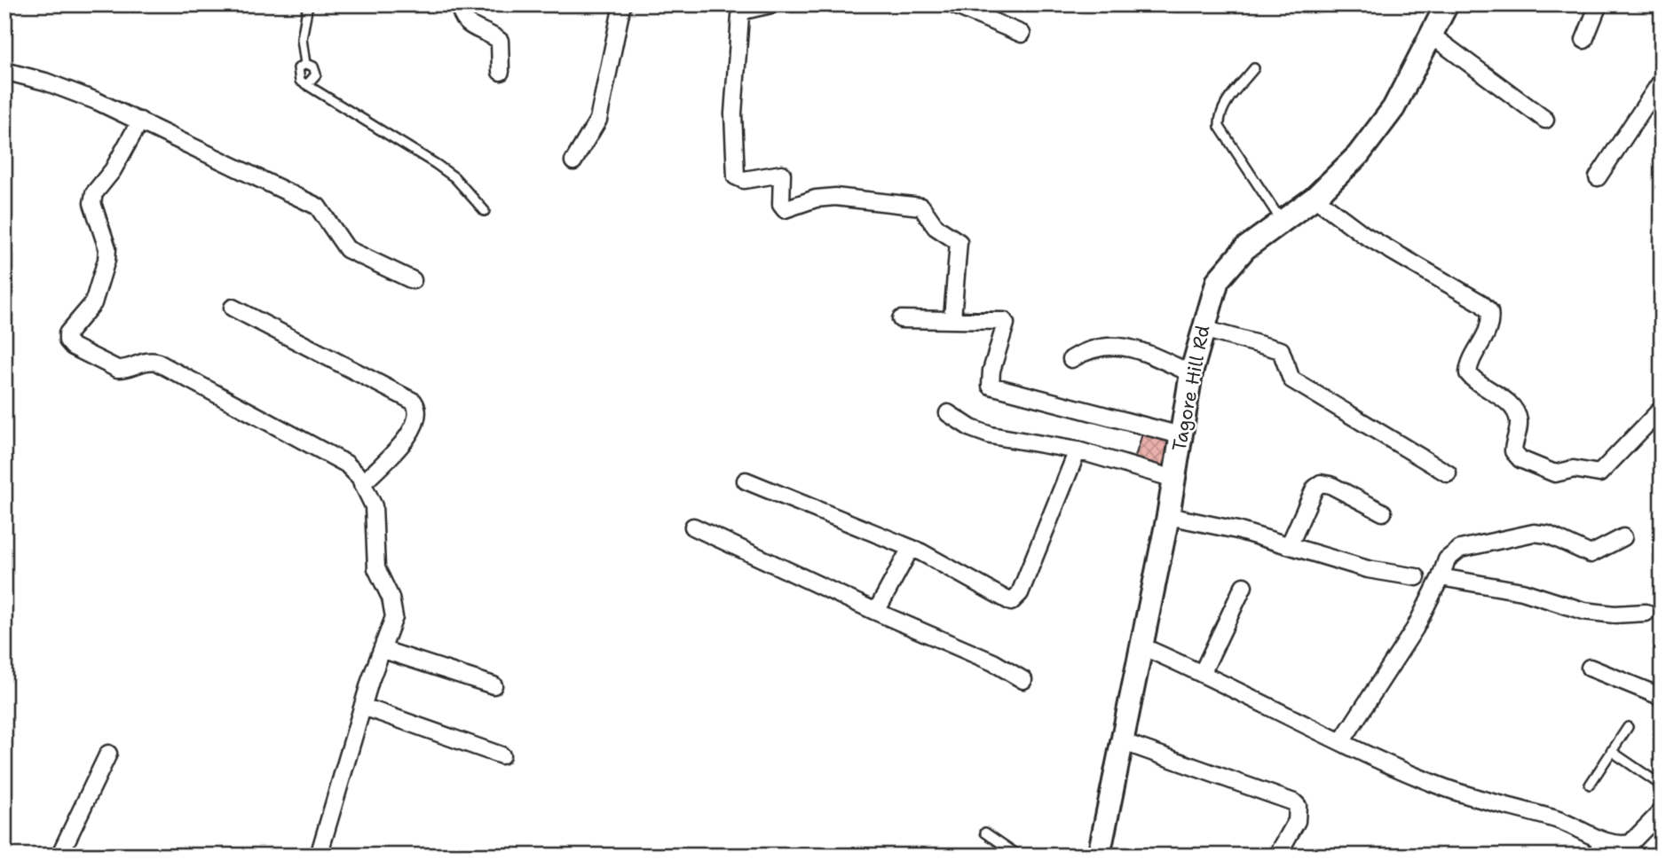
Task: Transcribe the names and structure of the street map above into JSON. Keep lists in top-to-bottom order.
{
  "streets": {
    "main road": ["Tagore Hill Rd"]
  }
}
